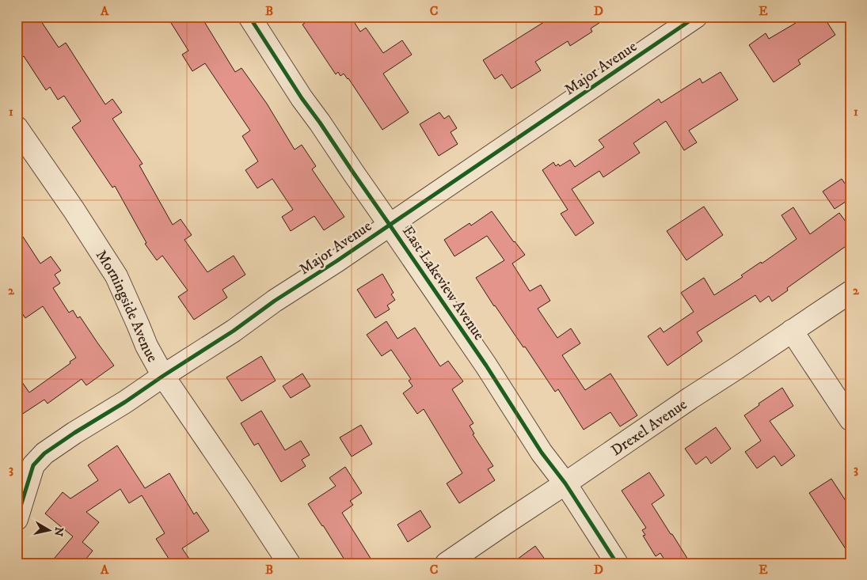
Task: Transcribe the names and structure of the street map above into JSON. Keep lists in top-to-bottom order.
{
  "streets": {
    "street": [
      "Major Avenue",
      "East Lakeview Avenue",
      "Morningside Avenue",
      "Drexel Avenue"
    ]
  },
  "crossings": [
    ["Major Avenue", "East Lakeview Avenue"],
    ["Major Avenue", "Morningside Avenue"],
    ["East Lakeview Avenue", "Drexel Avenue"]
  ],
  "north": "right",
  "grid": {
    "columns": [
      "A",
      "B",
      "C",
      "D",
      "E"
    ],
    "rows": ["1", "2", "3"]
  }
}
